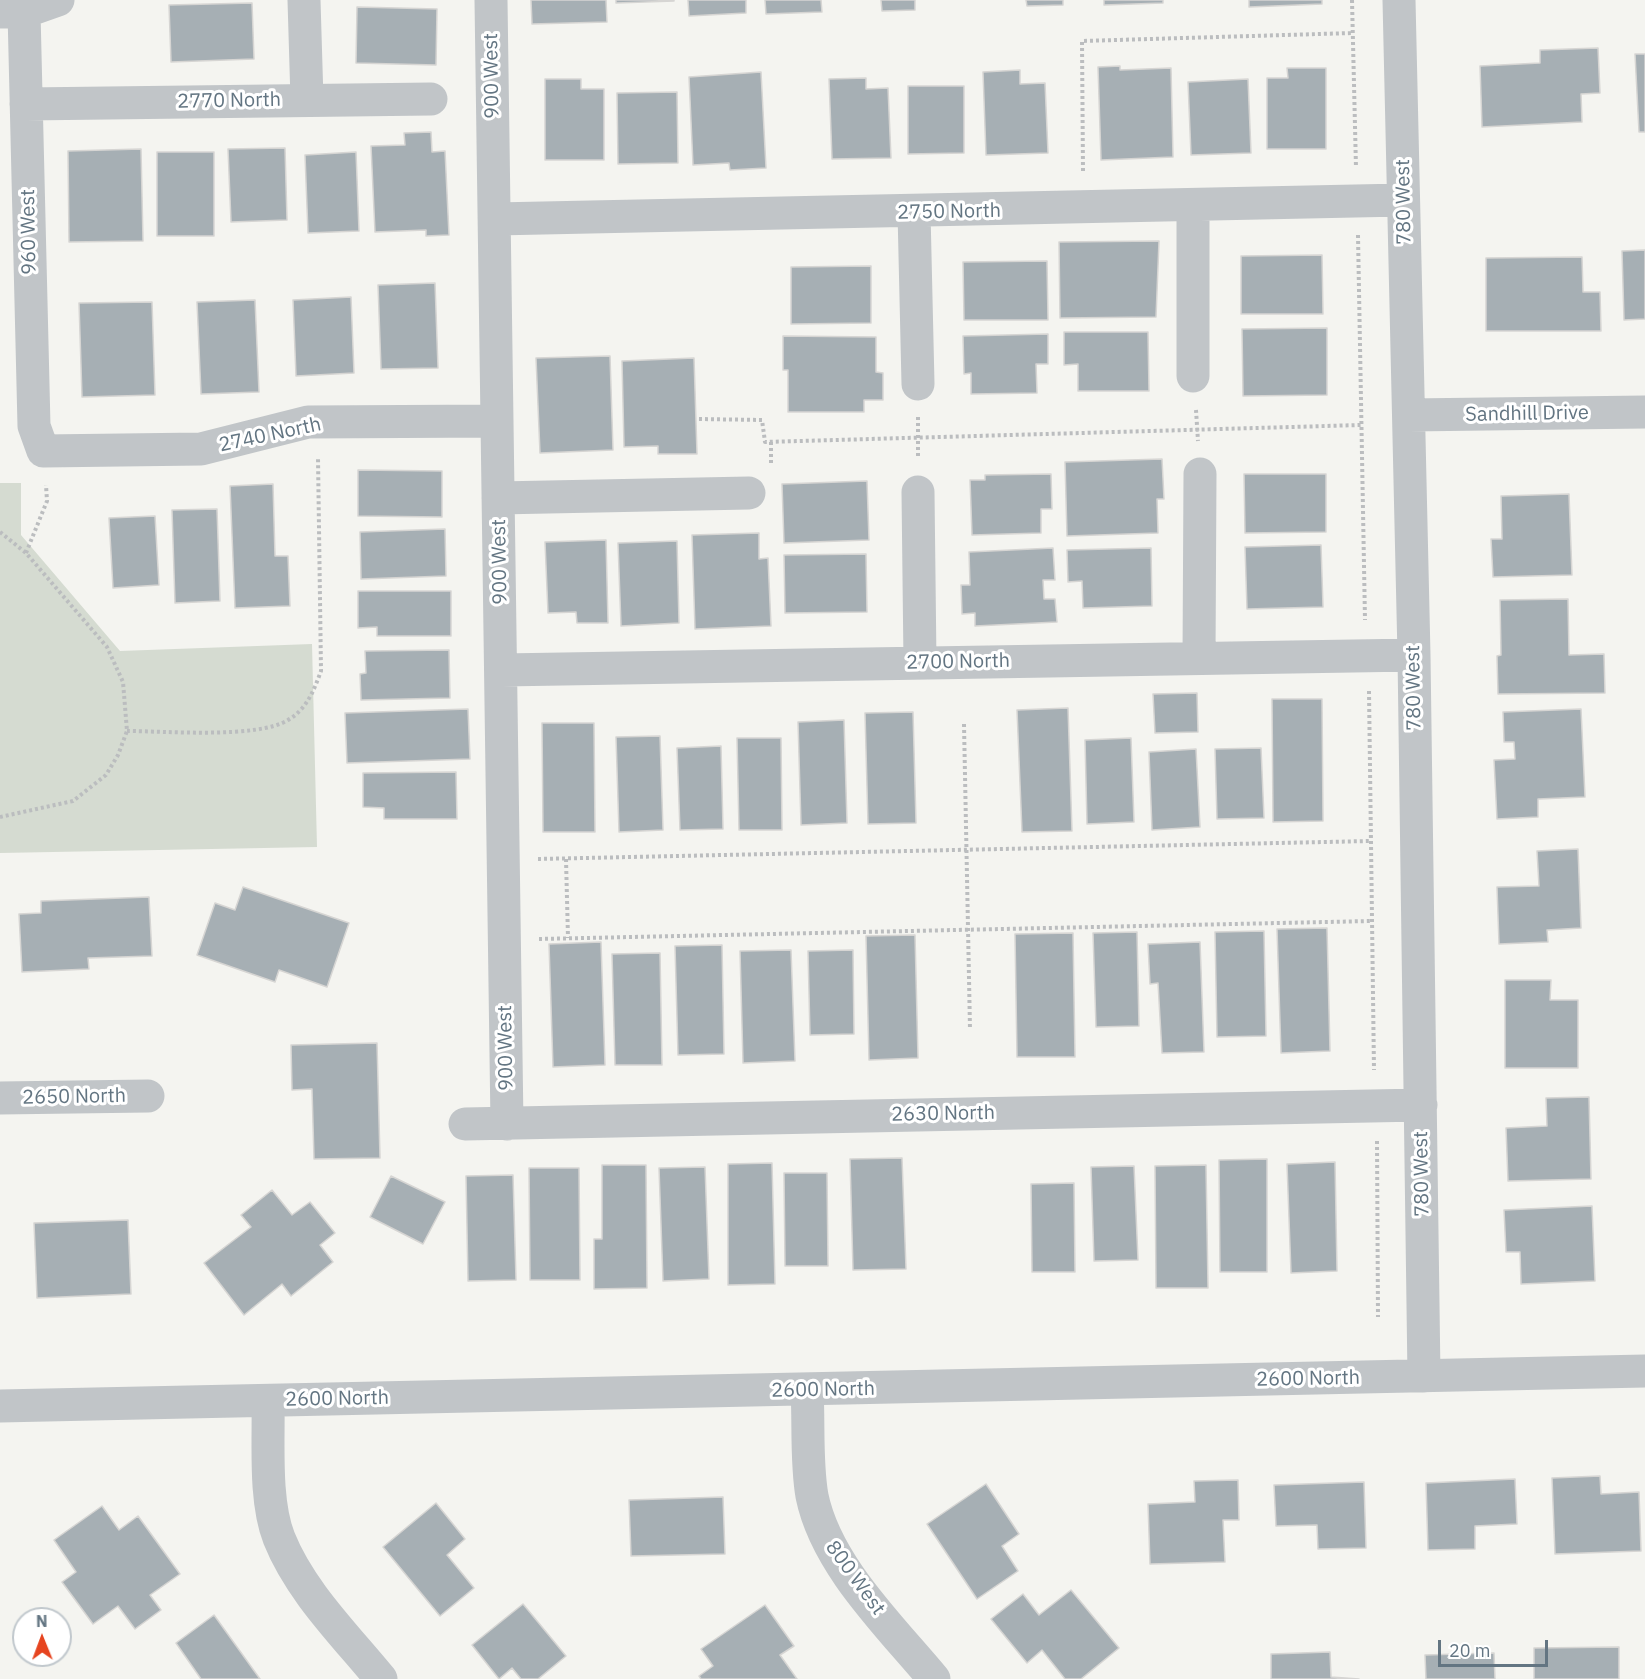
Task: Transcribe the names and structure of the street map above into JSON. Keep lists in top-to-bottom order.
{
  "streets": {
    "street": [
      "900 West",
      "2770 North",
      "780 West",
      "2750 North",
      "960 West",
      "Sandhill Drive",
      "2740 North",
      "2700 North",
      "2650 North",
      "2630 North",
      "2600 North",
      "800 West"
    ]
  },
  "crossings": [
    ["900 West", "2750 North"],
    ["900 West", "2740 North"],
    ["900 West", "2700 North"],
    ["900 West", "2630 North"],
    ["2770 North", "960 West"],
    ["780 West", "2750 North"],
    ["780 West", "Sandhill Drive"],
    ["780 West", "2700 North"],
    ["780 West", "2630 North"],
    ["780 West", "2600 North"],
    ["960 West", "2740 North"],
    ["2600 North", "800 West"]
  ],
  "scale_bar": "20 m",
  "north": "top"
}
